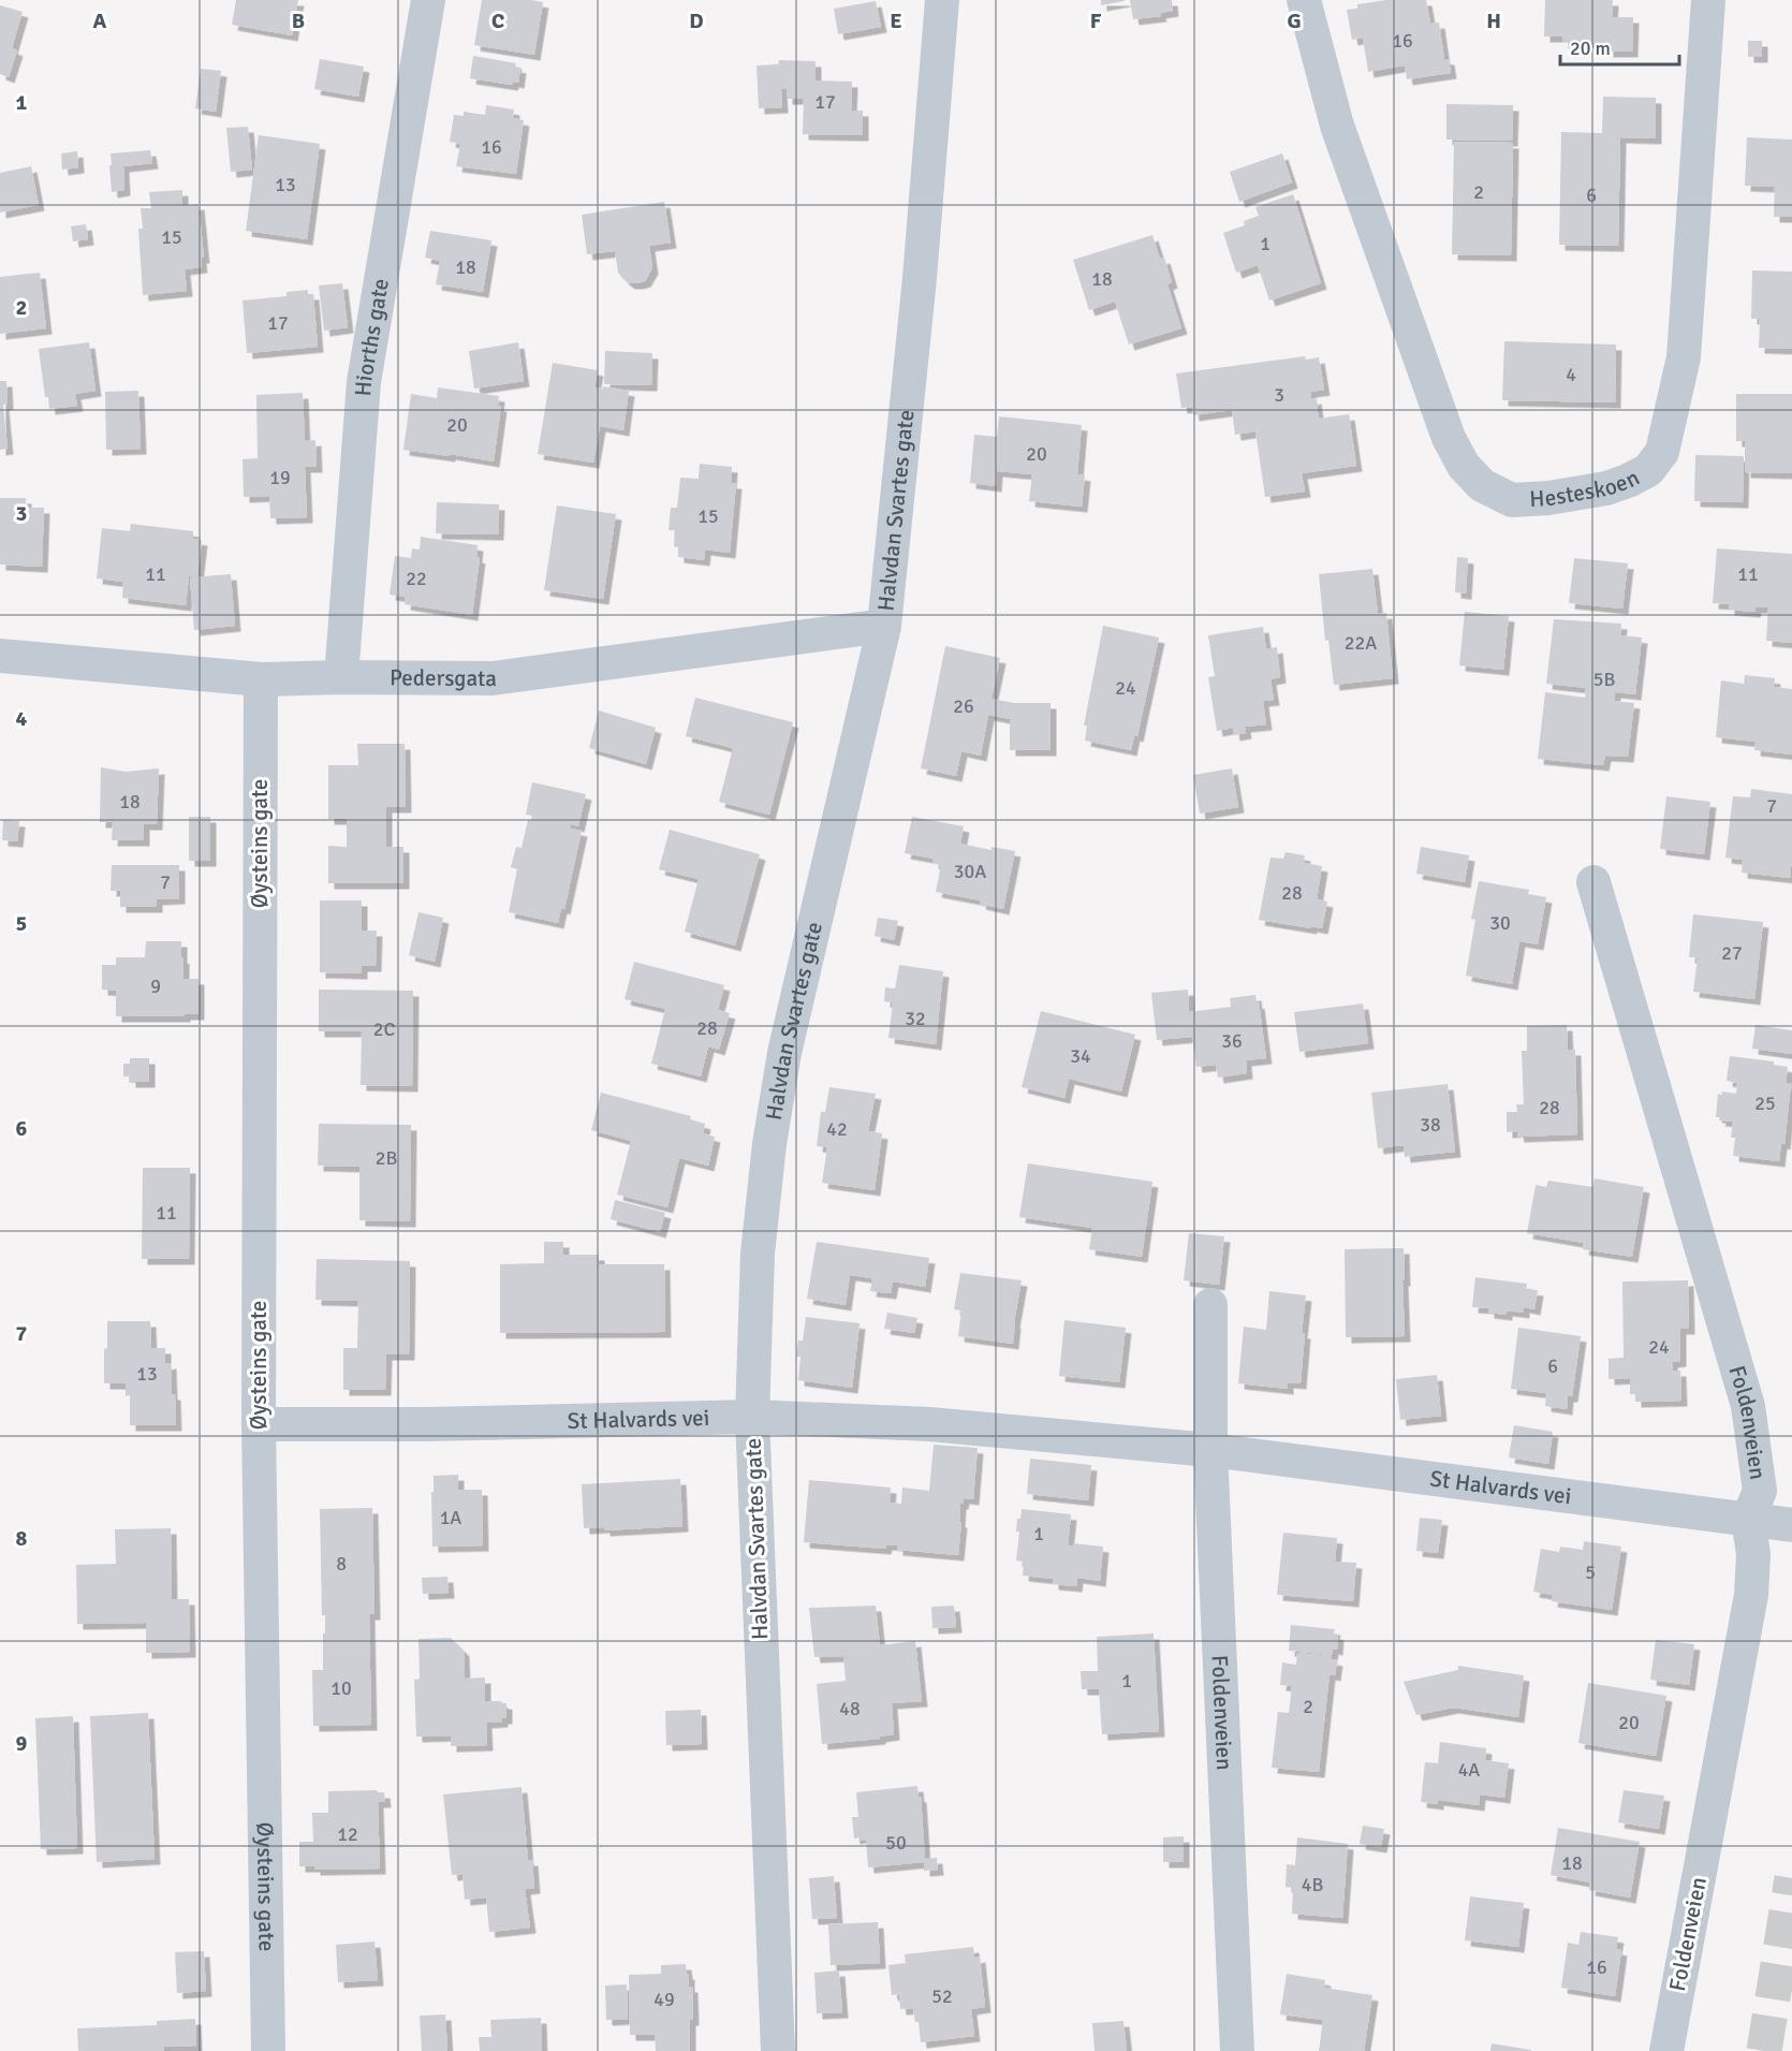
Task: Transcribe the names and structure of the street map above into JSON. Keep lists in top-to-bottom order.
{
  "streets": {
    "street": [
      "Hiorths gate",
      "Hesteskoen",
      "Halvdan Svartes gate",
      "Pedersgata",
      "Øysteins gate",
      "St Halvards vei",
      "Foldenveien"
    ]
  },
  "crossings": [
    ["Hiorths gate", "Pedersgata"],
    ["Halvdan Svartes gate", "Pedersgata"],
    ["Halvdan Svartes gate", "St Halvards vei"],
    ["Pedersgata", "Øysteins gate"],
    ["Øysteins gate", "St Halvards vei"],
    ["St Halvards vei", "Foldenveien"]
  ],
  "house_numbers": [
    "16",
    "17",
    "16",
    "13",
    "2",
    "6",
    "15",
    "1",
    "18",
    "18",
    "17",
    "4",
    "3",
    "20",
    "20",
    "19",
    "15",
    "11",
    "11",
    "22",
    "22A",
    "5B",
    "24",
    "26",
    "18",
    "7",
    "30A",
    "7",
    "28",
    "30",
    "27",
    "9",
    "32",
    "28",
    "2C",
    "36",
    "34",
    "25",
    "28",
    "38",
    "42",
    "2B",
    "11",
    "24",
    "6",
    "13",
    "1A",
    "1",
    "8",
    "5",
    "1",
    "10",
    "2",
    "48",
    "20",
    "4A",
    "12",
    "50",
    "18",
    "4B",
    "16",
    "52",
    "49"
  ],
  "scale_bar": "20 m",
  "grid": {
    "columns": [
      "A",
      "B",
      "C",
      "D",
      "E",
      "F",
      "G",
      "H"
    ],
    "rows": [
      "1",
      "2",
      "3",
      "4",
      "5",
      "6",
      "7",
      "8",
      "9"
    ]
  }
}
